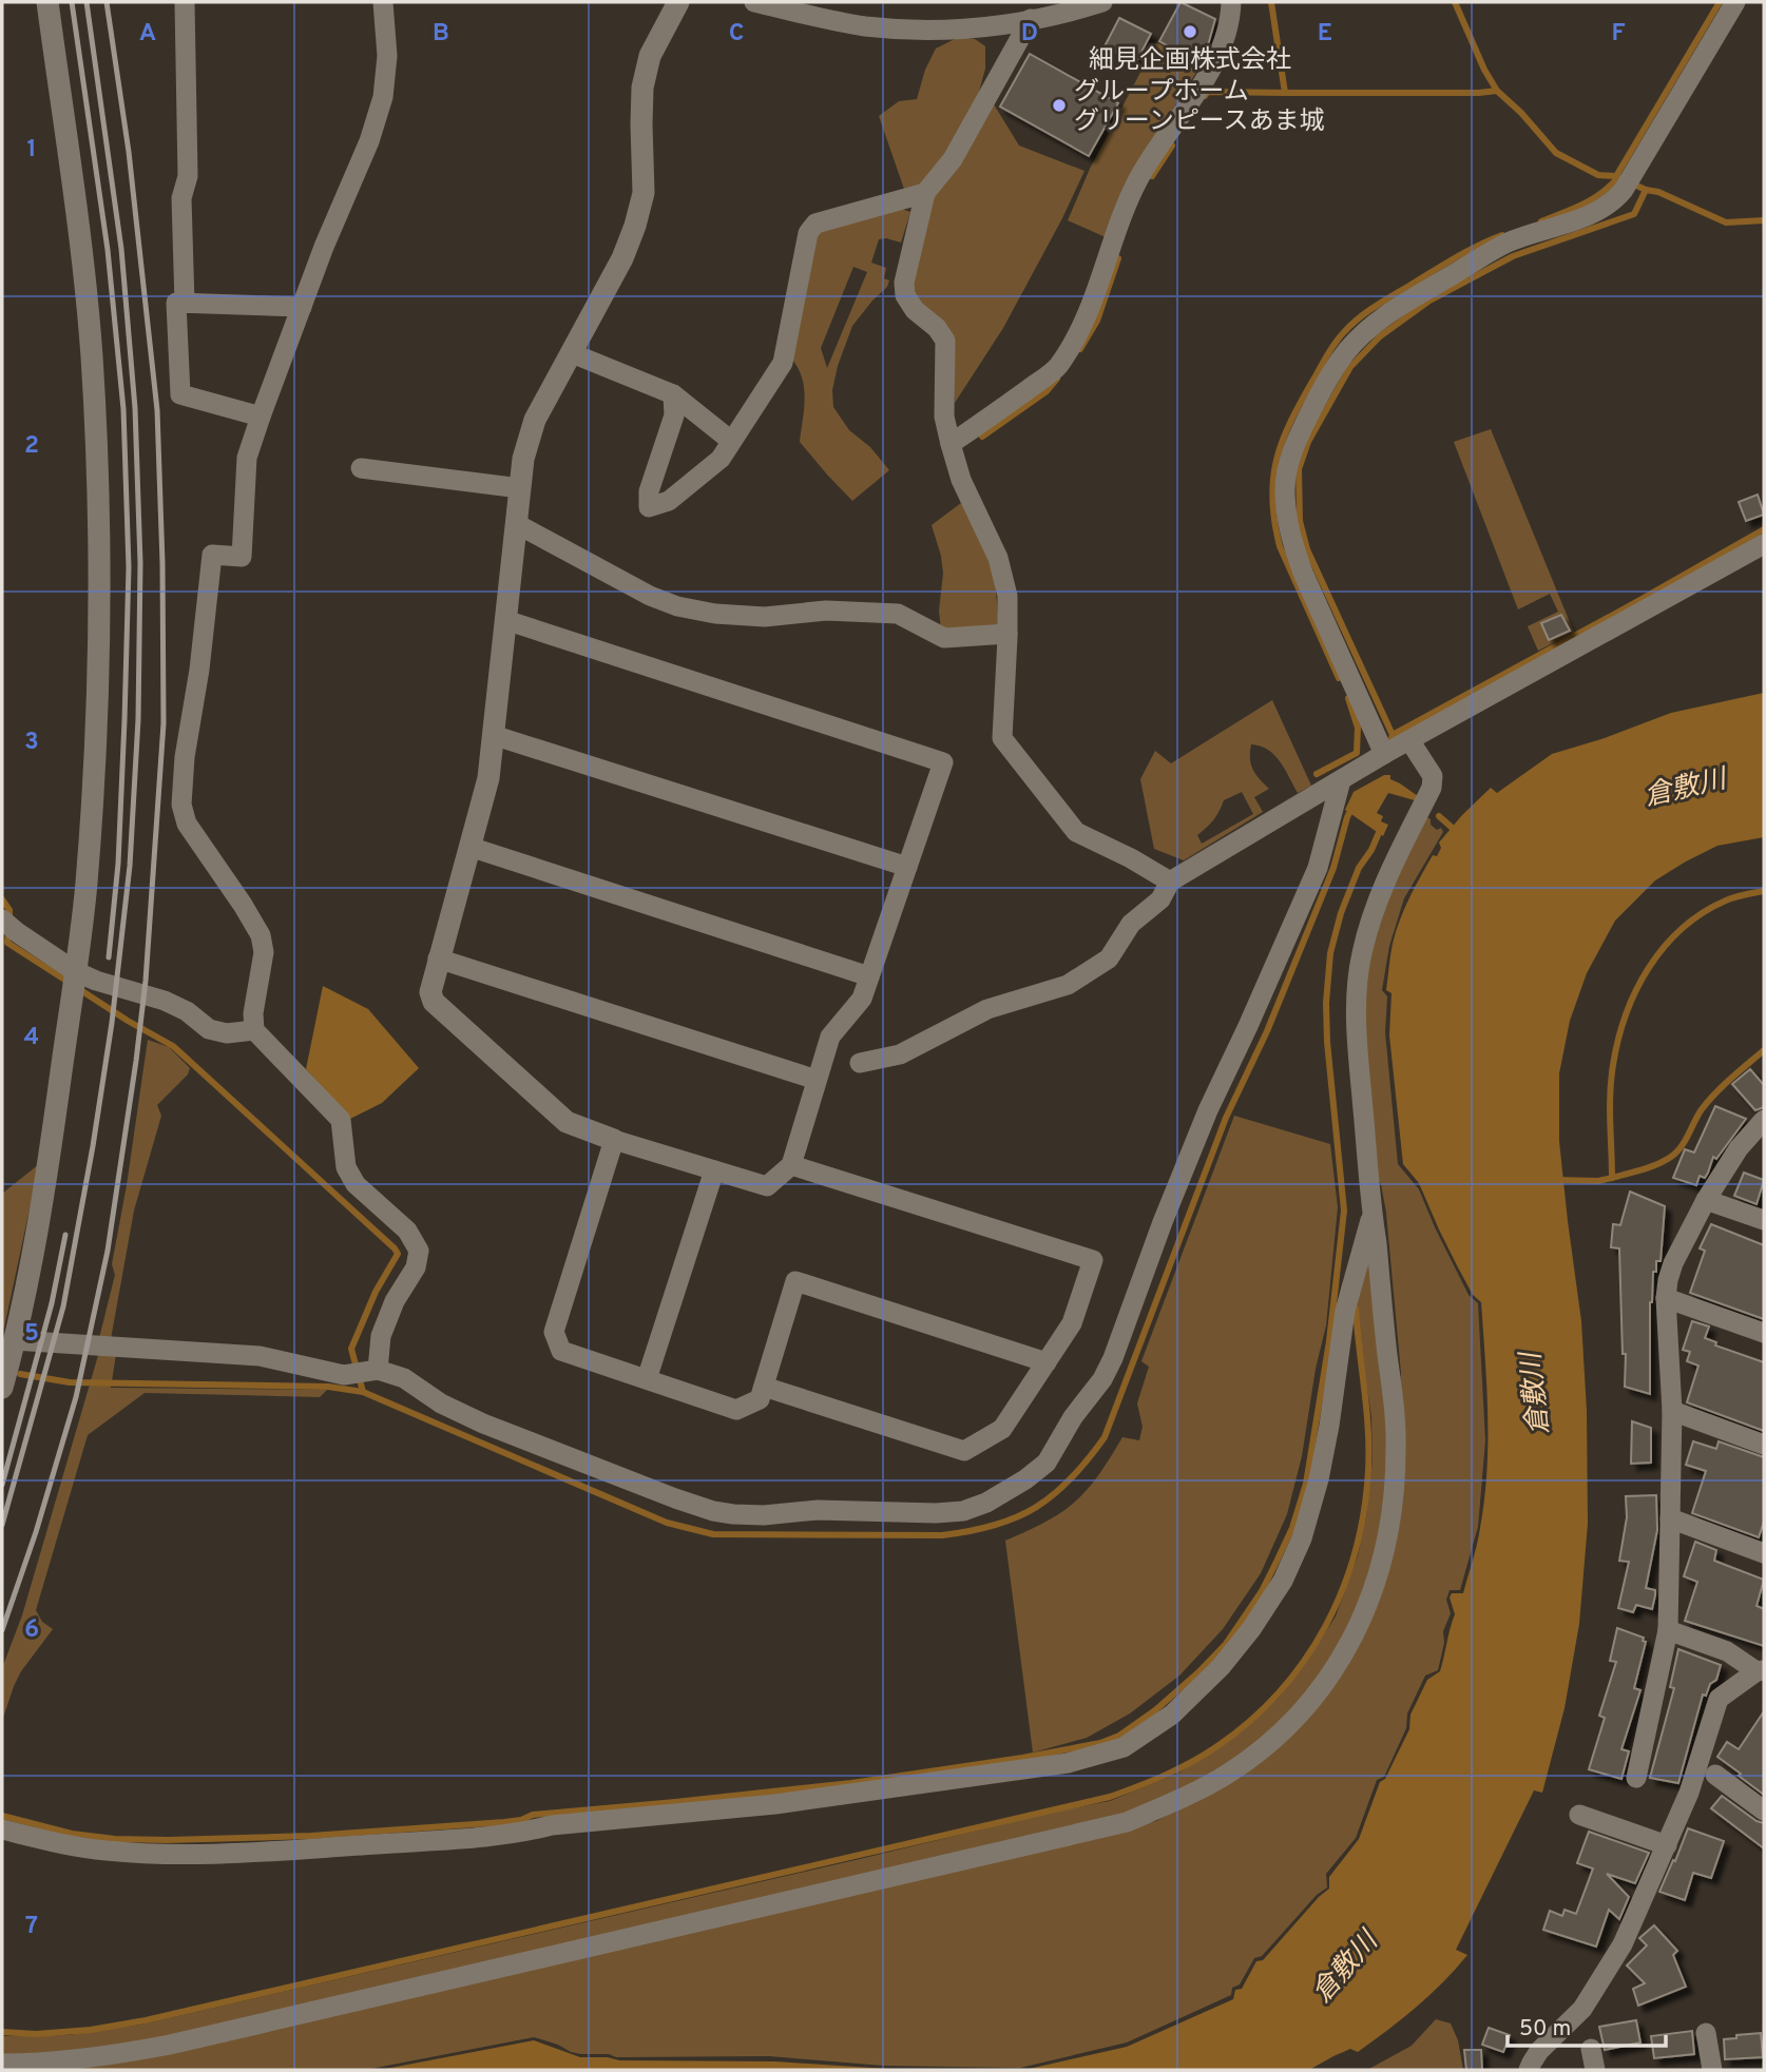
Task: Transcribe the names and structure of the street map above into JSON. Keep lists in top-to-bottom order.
{
  "water": ["倉敷川"],
  "places": ["細見企画株式会社", "グループホーム グリーンピースあま城"],
  "scale_bar": "50 m",
  "grid": {
    "columns": [
      "A",
      "B",
      "C",
      "D",
      "E",
      "F"
    ],
    "rows": [
      "1",
      "2",
      "3",
      "4",
      "5",
      "6",
      "7"
    ]
  }
}
